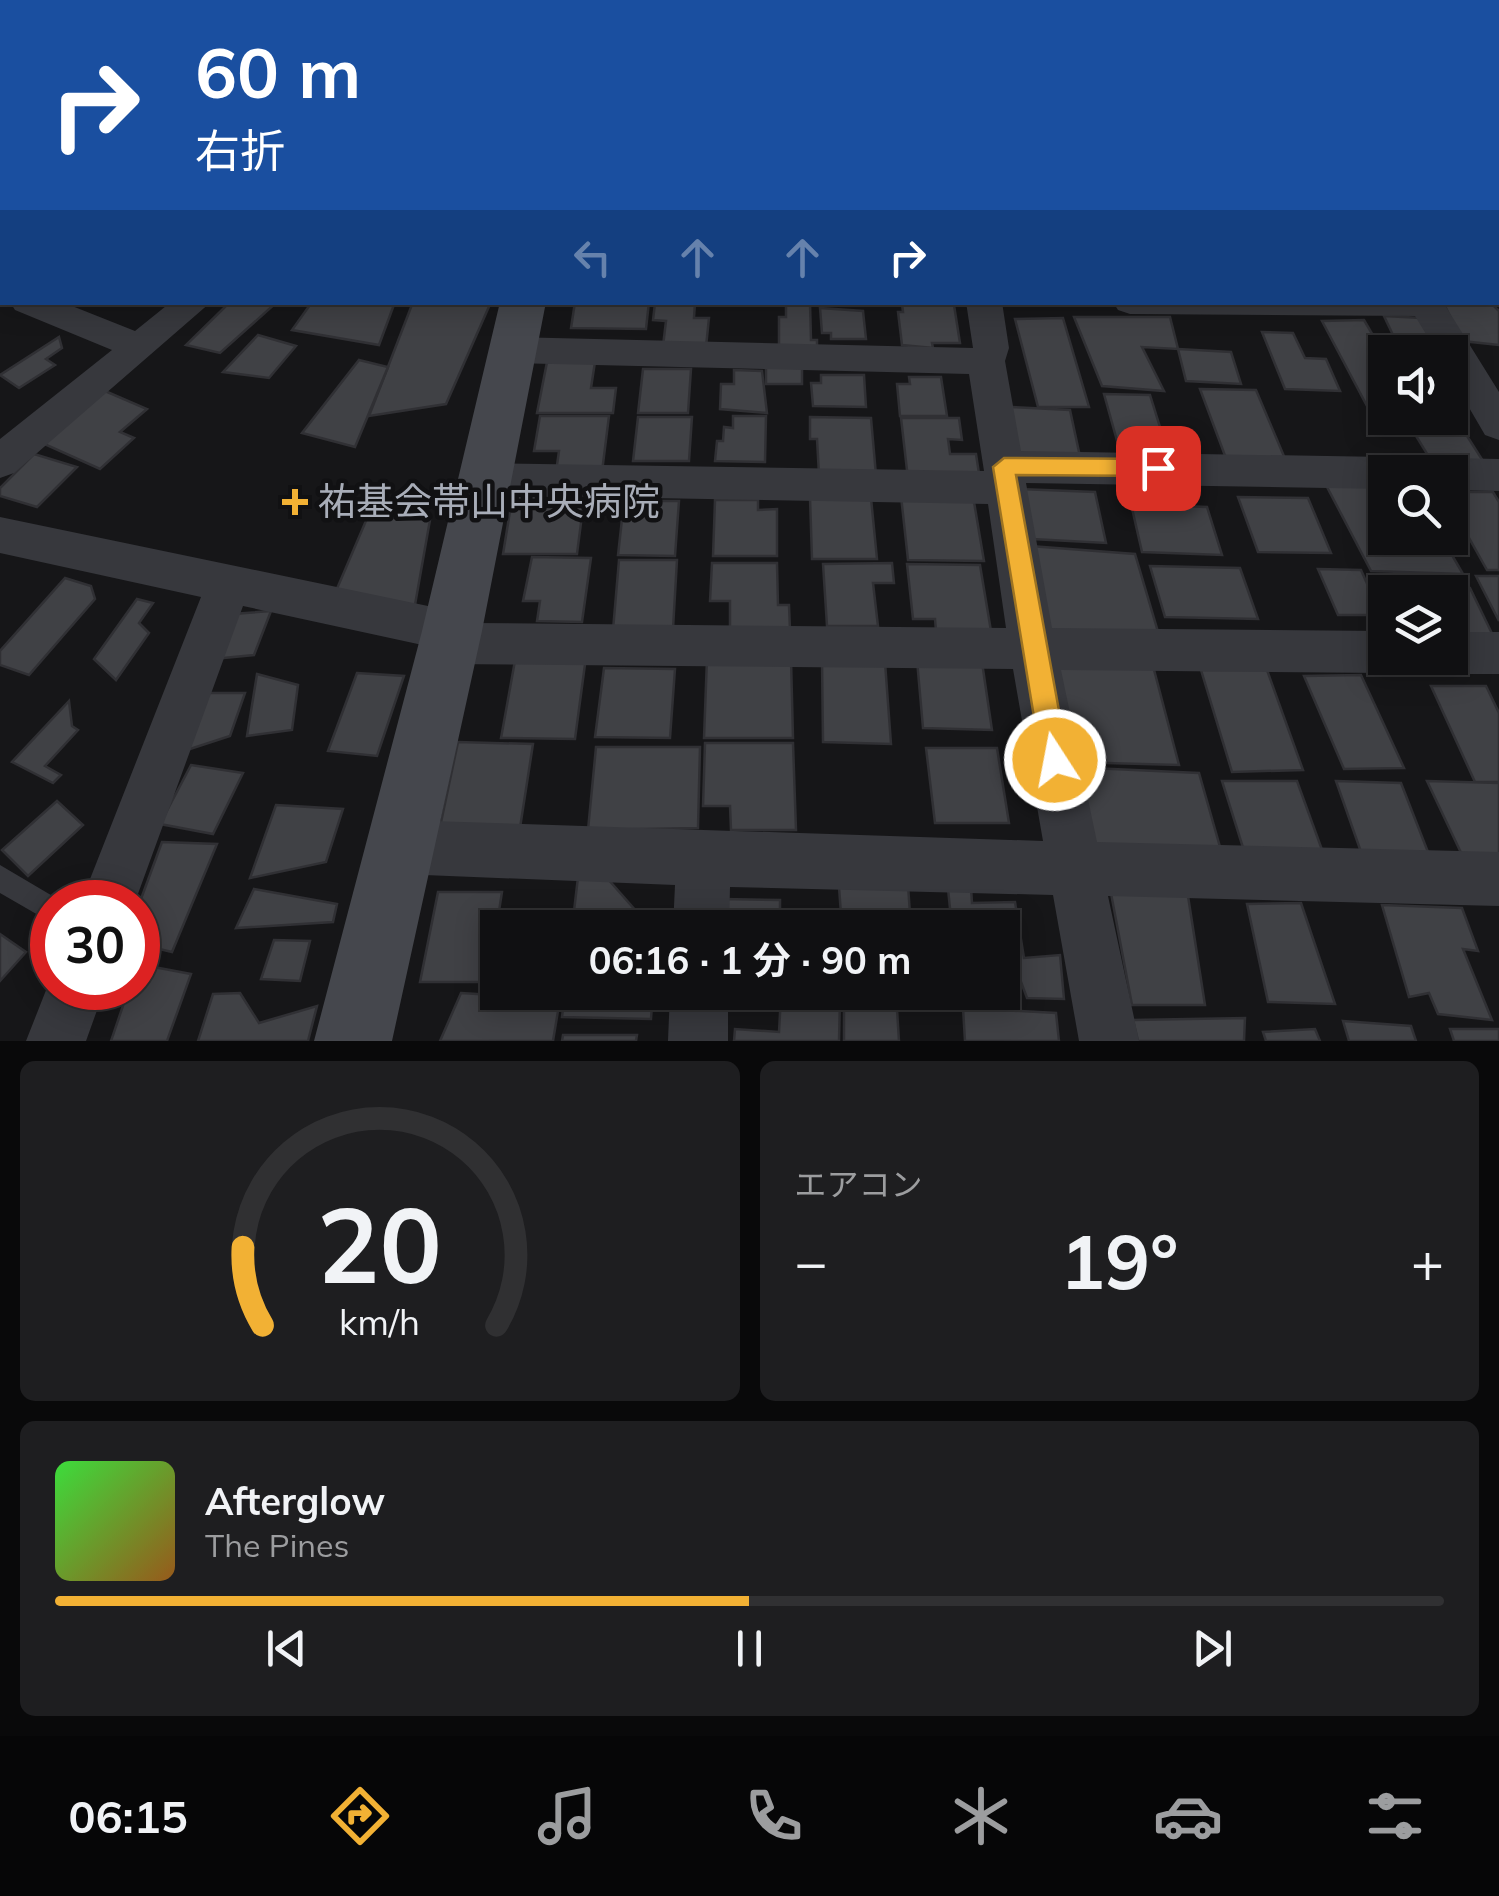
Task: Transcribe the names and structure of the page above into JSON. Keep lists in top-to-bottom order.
{
  "places": {
    "health": ["祐基会帯山中央病院"]
  },
  "page": {
    "turn": ["60 m", "右折"],
    "limit": "30",
    "trip": "06:16 · 1 分 · 90 m",
    "tile": "エアコン",
    "heat": ["−", "19°", "+"],
    "song": ["Afterglow", "The Pines"],
    "tabs": "06:15",
    "gauge": ["20", "km/h"]
  }
}
